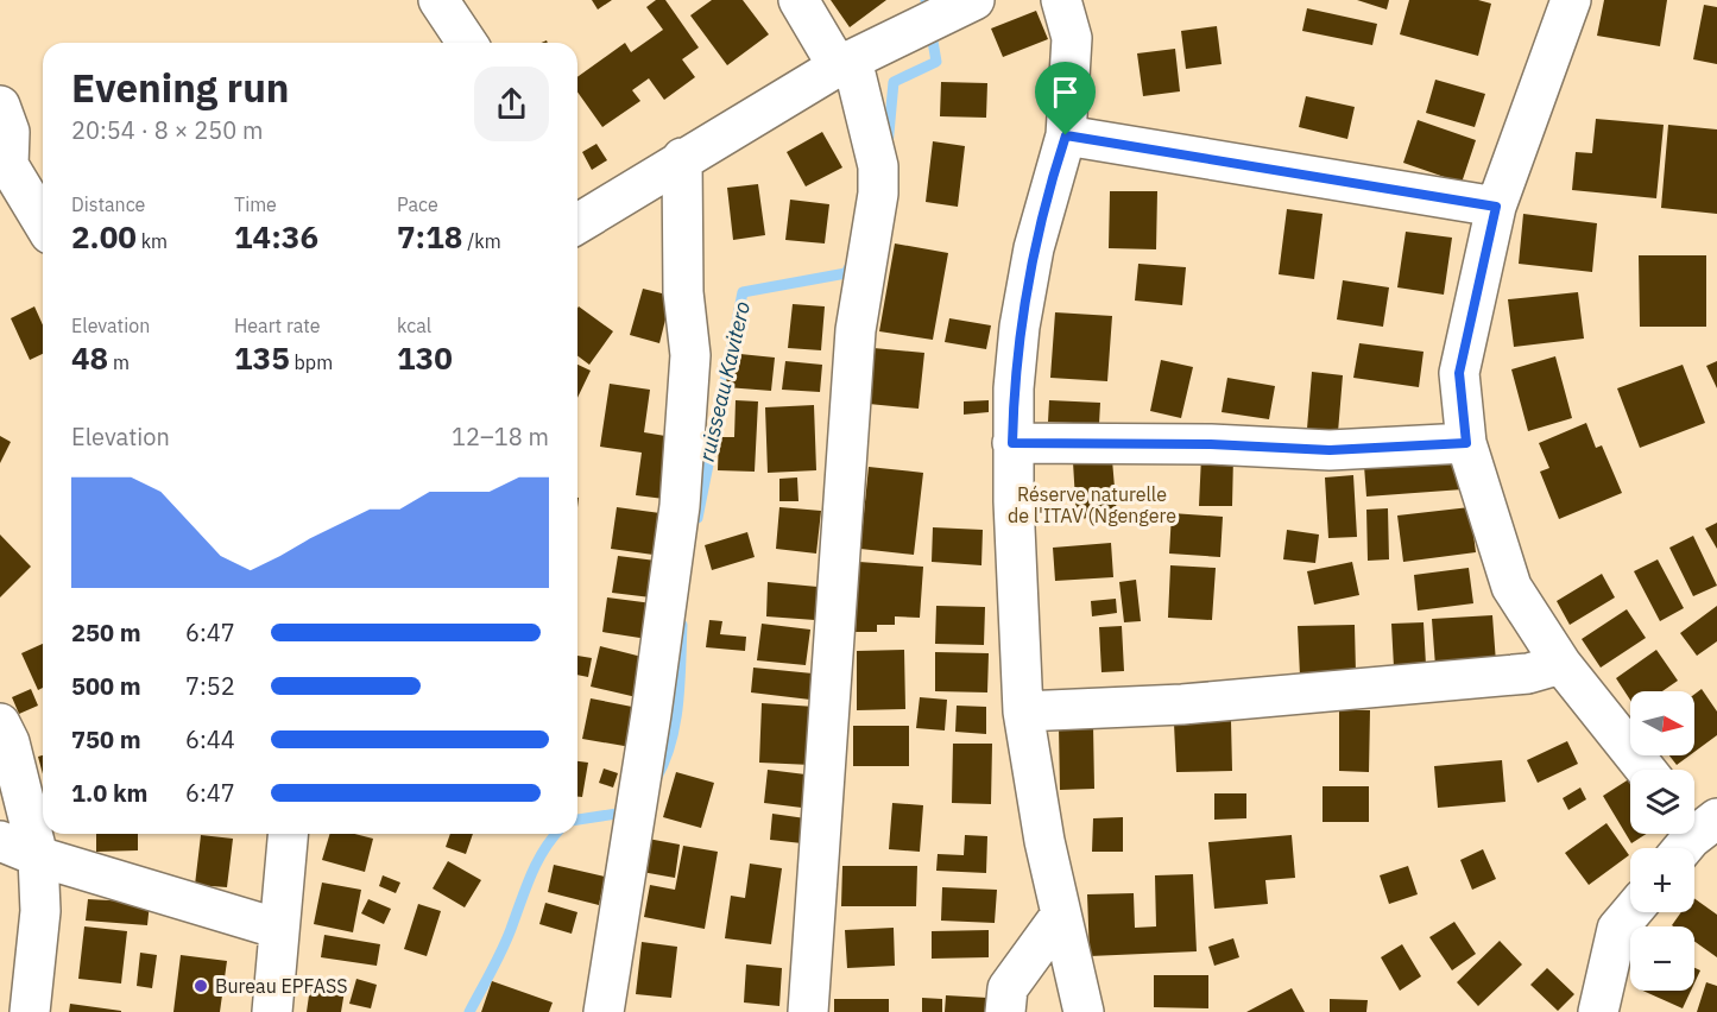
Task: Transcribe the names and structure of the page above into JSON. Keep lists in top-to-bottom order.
{
  "water": ["ruisseau Kavitero"],
  "parks": ["Réserve naturelle de l'ITAV (Ngengere"],
  "places": ["Bureau EPFASS"],
  "north": "right",
  "page": {
    "heading": ["Evening run", "20:54 · 8 × 250 m"],
    "stats": [
      ["Distance", "2.00 km"],
      ["Time", "14:36"],
      ["Pace", "7:18 /km"],
      ["Elevation", "48 m"],
      ["Heart rate", "135 bpm"],
      ["kcal", "130"]
    ],
    "chart": ["Elevation", "12–18 m"],
    "list": [
      {
        "name": "250 m",
        "note": "6:47"
      },
      {
        "name": "500 m",
        "note": "7:52"
      },
      {
        "name": "750 m",
        "note": "6:44"
      },
      {
        "name": "1.0 km",
        "note": "6:47"
      }
    ],
    "map_buttons": ["+", "−"]
  }
}
